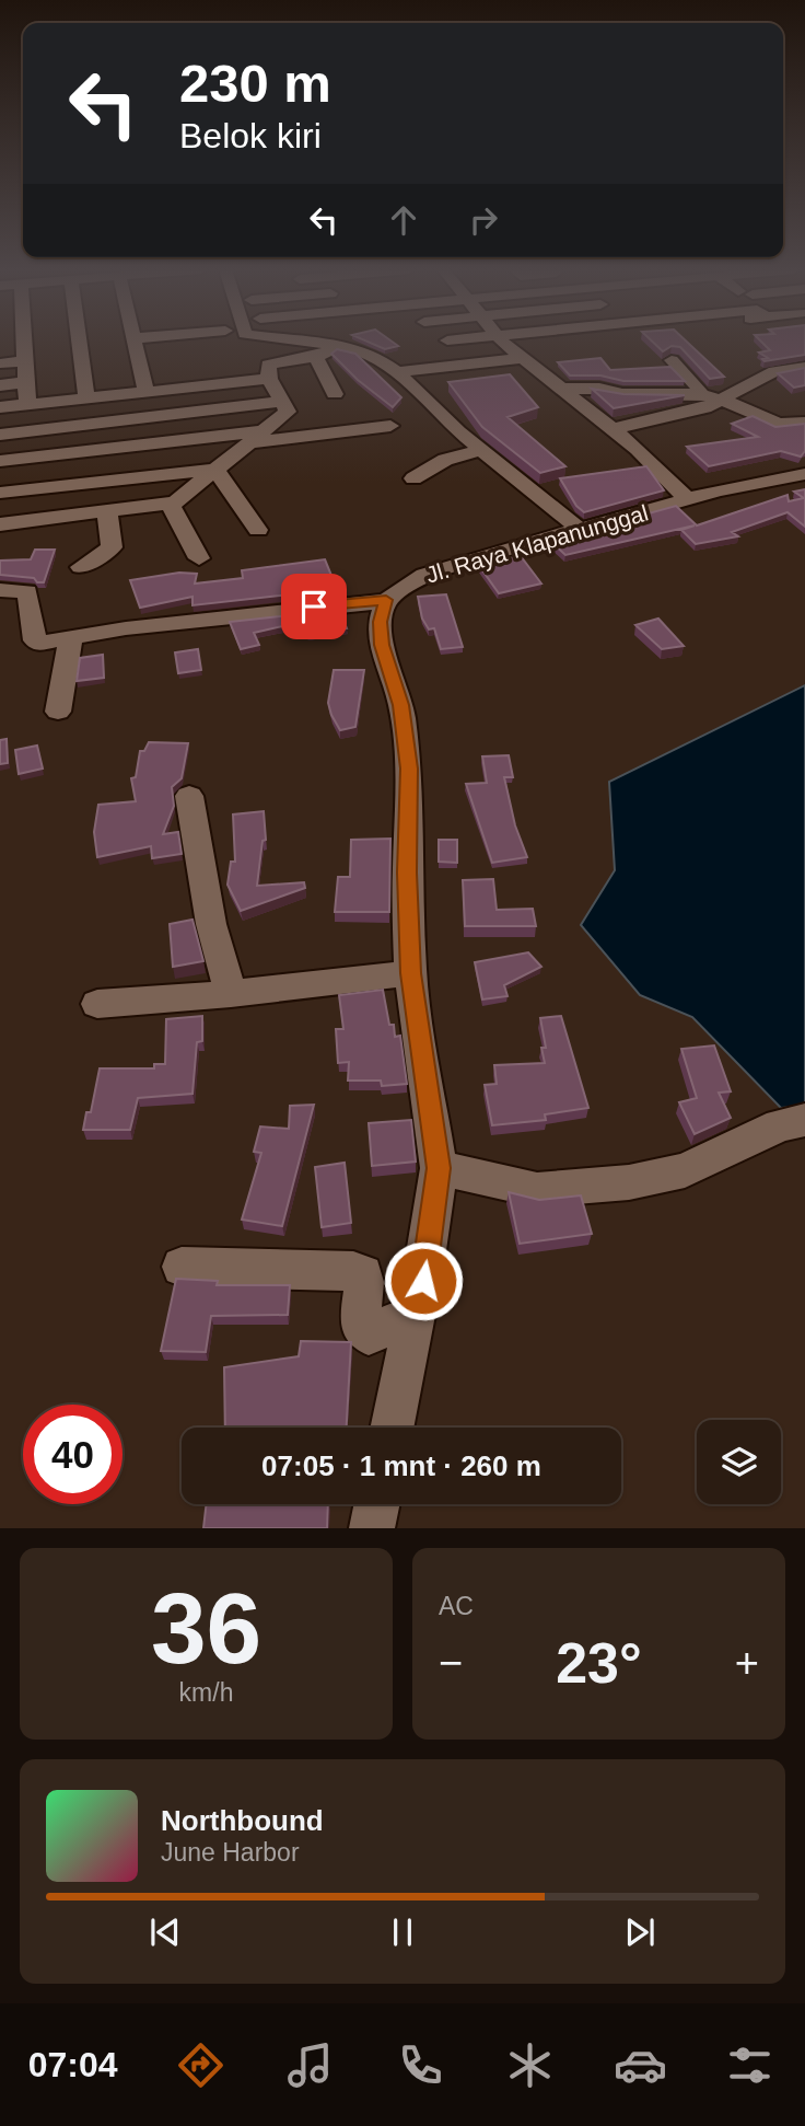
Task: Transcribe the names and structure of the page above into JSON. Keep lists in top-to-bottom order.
{
  "streets": {
    "street": ["Jl. Raya Klapanunggal"]
  },
  "page": {
    "turn": ["230 m", "Belok kiri"],
    "limit": "40",
    "trip": "07:05 · 1 mnt · 260 m",
    "tile": [
      ["36", "km/h"],
      "AC"
    ],
    "heat": ["−", "23°", "+"],
    "song": ["Northbound", "June Harbor"],
    "tabs": "07:04"
  }
}
